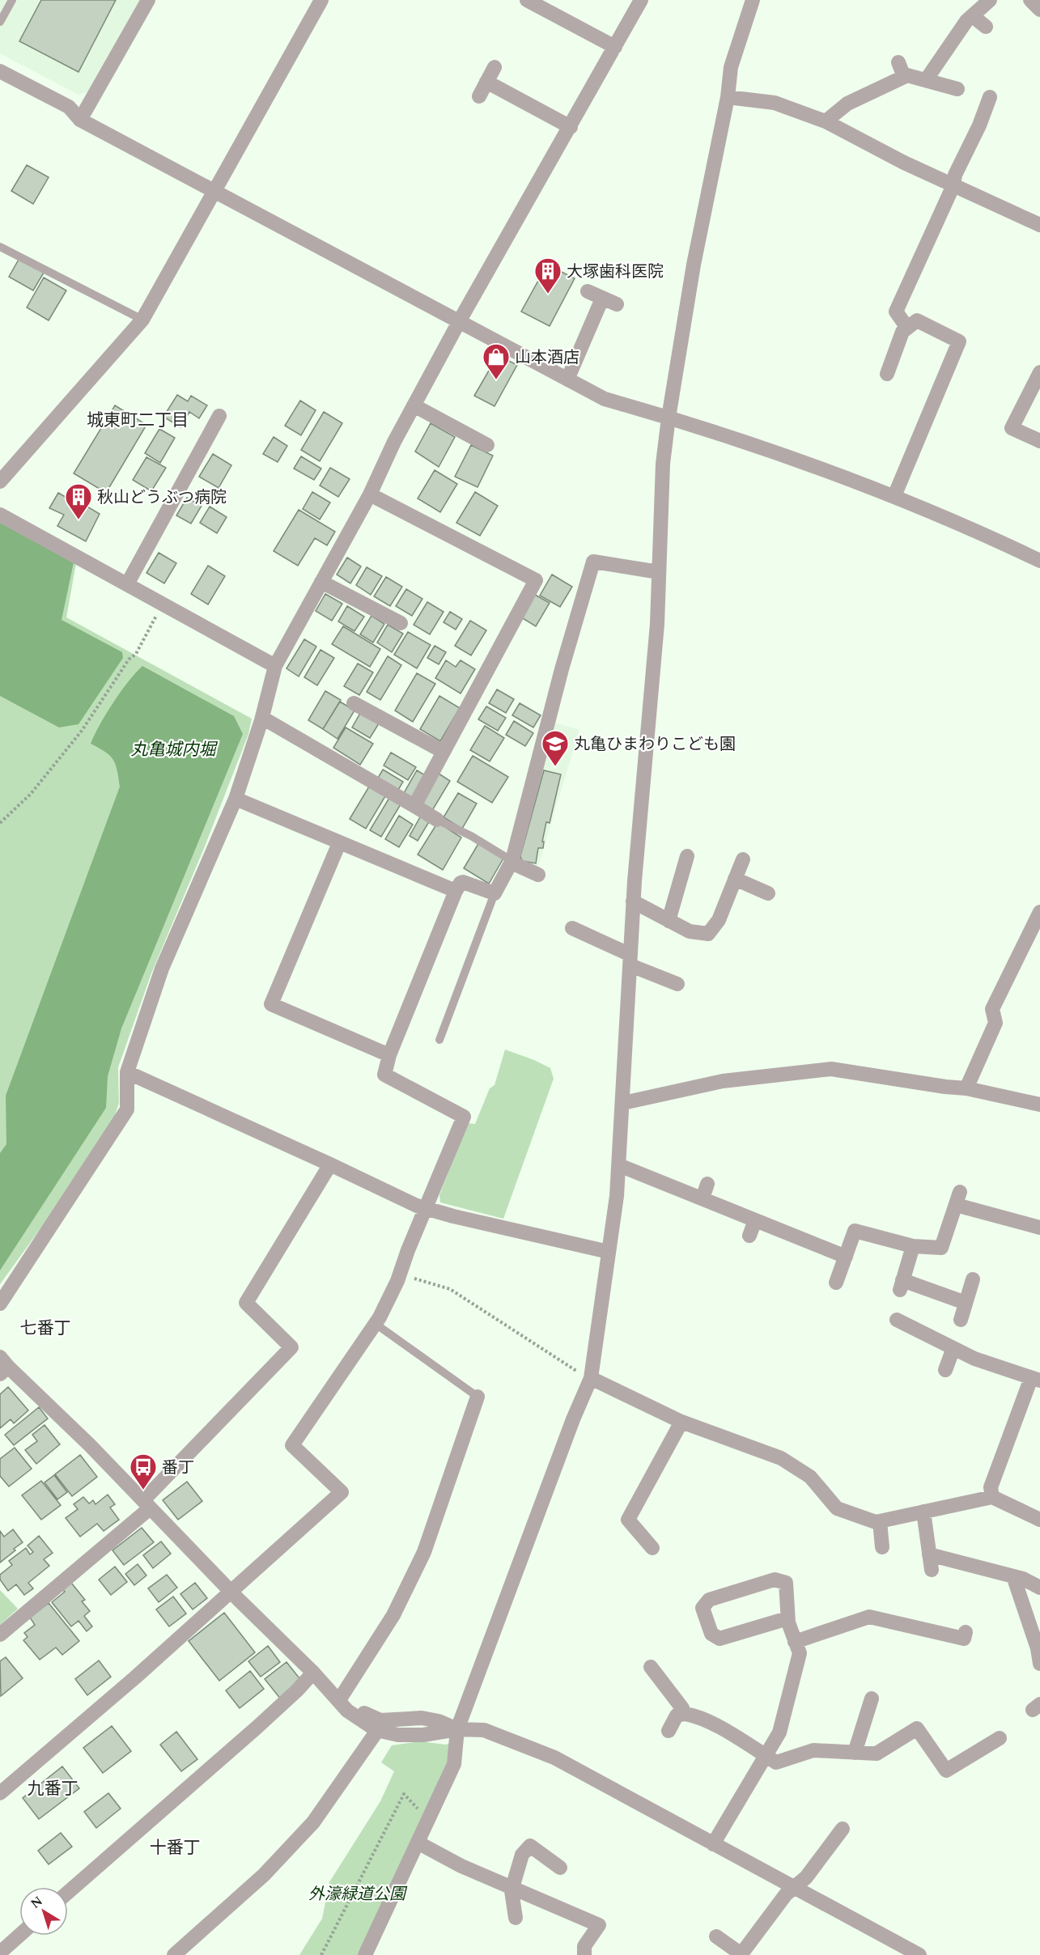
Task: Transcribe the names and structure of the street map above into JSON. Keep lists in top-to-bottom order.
{
  "districts": [
    "城東町二丁目",
    "七番丁",
    "九番丁",
    "十番丁"
  ],
  "water": ["丸亀城内堀"],
  "parks": ["外濠緑道公園"],
  "places": {
    "building": ["大塚歯科医院", "秋山どうぶつ病院"],
    "shop": ["山本酒店"],
    "school or university": ["丸亀ひまわりこども園"],
    "bus stop": ["番丁"]
  },
  "north": "top left"
}
